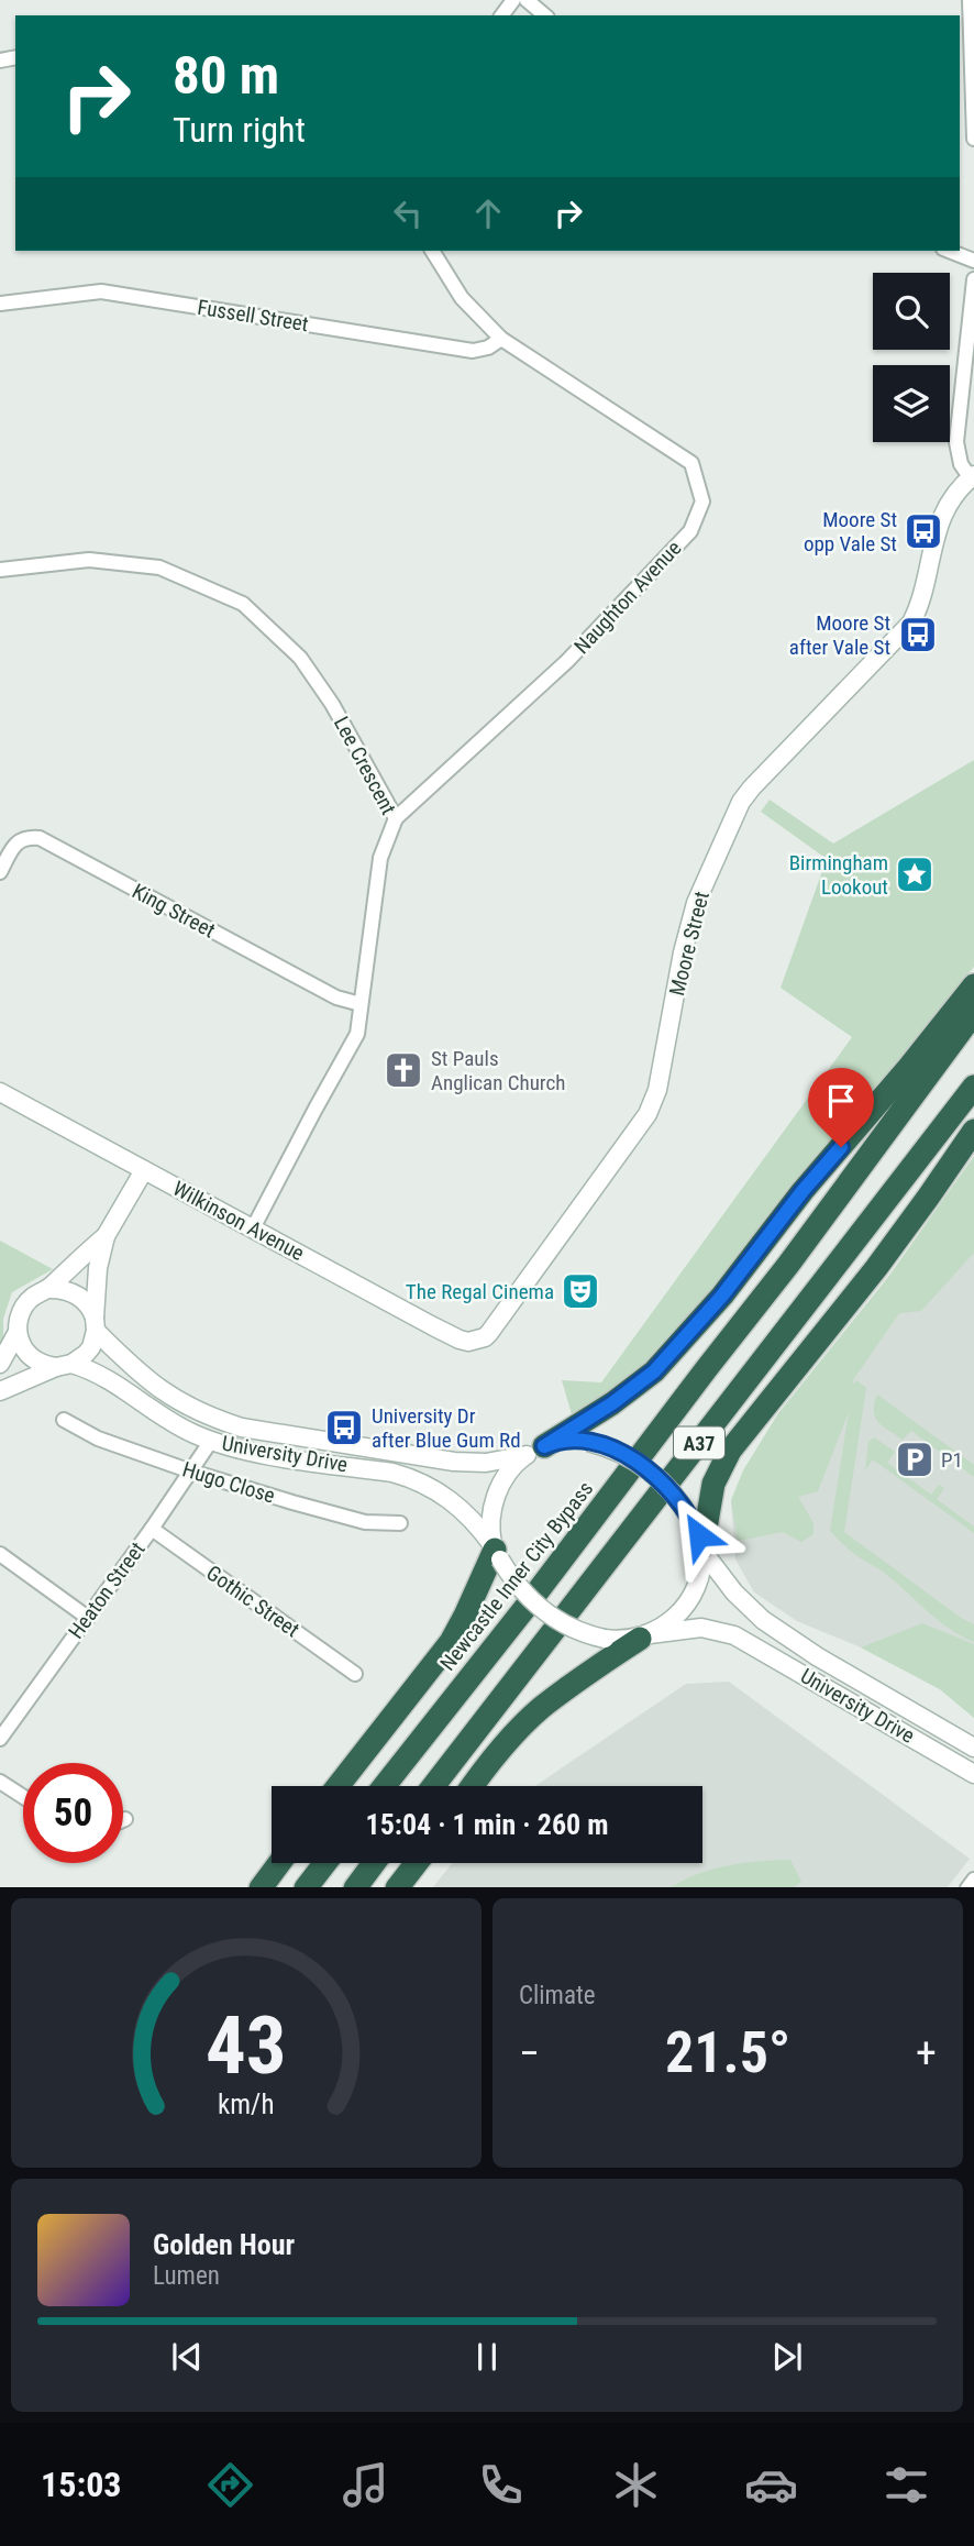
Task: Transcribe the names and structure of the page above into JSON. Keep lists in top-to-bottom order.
{
  "streets": {
    "highway": ["A37", "Newcastle Inner City Bypass"],
    "main road": ["Moore Street", "Wilkinson Avenue", "University Drive"],
    "street": [
      "Fussell Street",
      "Naughton Avenue",
      "Lee Crescent",
      "King Street",
      "Hugo Close",
      "Heaton Street",
      "Gothic Street"
    ]
  },
  "crossings": [
    ["Fussell Street", "Naughton Avenue"],
    ["Naughton Avenue", "Lee Crescent"],
    ["Lee Crescent", "King Street"],
    ["Lee Crescent", "Wilkinson Avenue"],
    ["Moore Street", "Wilkinson Avenue"],
    ["University Drive", "Heaton Street"],
    ["Hugo Close", "Heaton Street"],
    ["Heaton Street", "Gothic Street"]
  ],
  "places": {
    "bus stop": ["Moore St opp Vale St", "Moore St after Vale St", "University Dr after Blue Gum Rd"],
    "place": ["Birmingham Lookout"],
    "church": ["St Pauls Anglican Church"],
    "theatre": ["The Regal Cinema"],
    "parking": ["P1"]
  },
  "page": {
    "turn": ["80 m", "Turn right"],
    "limit": "50",
    "trip": "15:04 · 1 min · 260 m",
    "tile": "Climate",
    "heat": ["−", "21.5°", "+"],
    "song": ["Golden Hour", "Lumen"],
    "tabs": "15:03",
    "gauge": ["43", "km/h"]
  }
}
